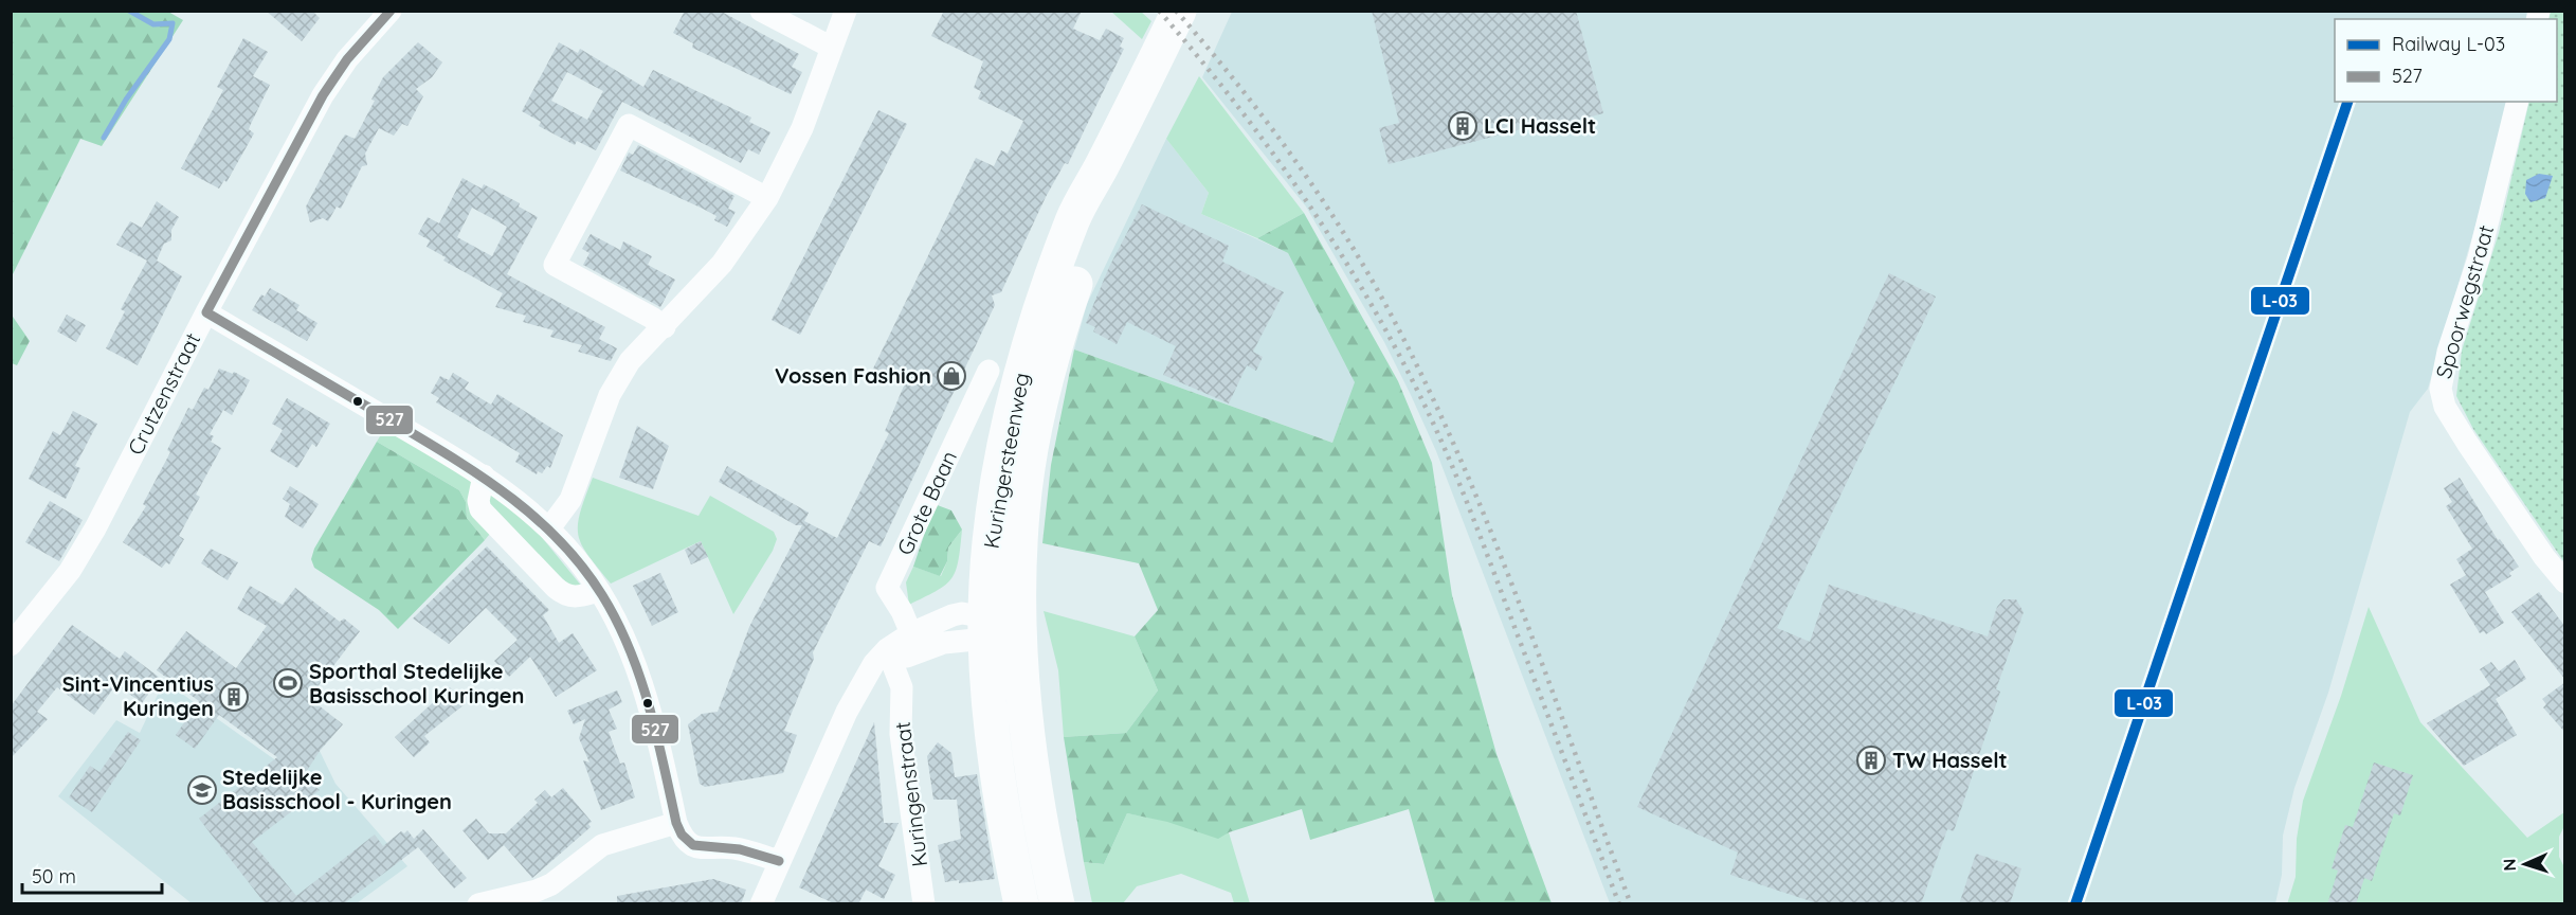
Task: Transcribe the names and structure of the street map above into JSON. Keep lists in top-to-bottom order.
{
  "streets": {
    "main road": ["Kuringersteenweg"],
    "street": [
      "Spoorwegstraat",
      "Crutzenstraat",
      "Grote Baan",
      "Kuringenstraat"
    ]
  },
  "places": {
    "building": ["LCI Hasselt", "Sint-Vincentius Kuringen", "TW Hasselt"],
    "shop": ["Vossen Fashion"],
    "sports": ["Sporthal Stedelijke Basisschool Kuringen"],
    "school or university": ["Stedelijke Basisschool - Kuringen"]
  },
  "lines": ["transit line 527", "rail line L-03"],
  "legend": ["Railway L-03", "527"],
  "scale_bar": "50 m",
  "north": "left"
}
